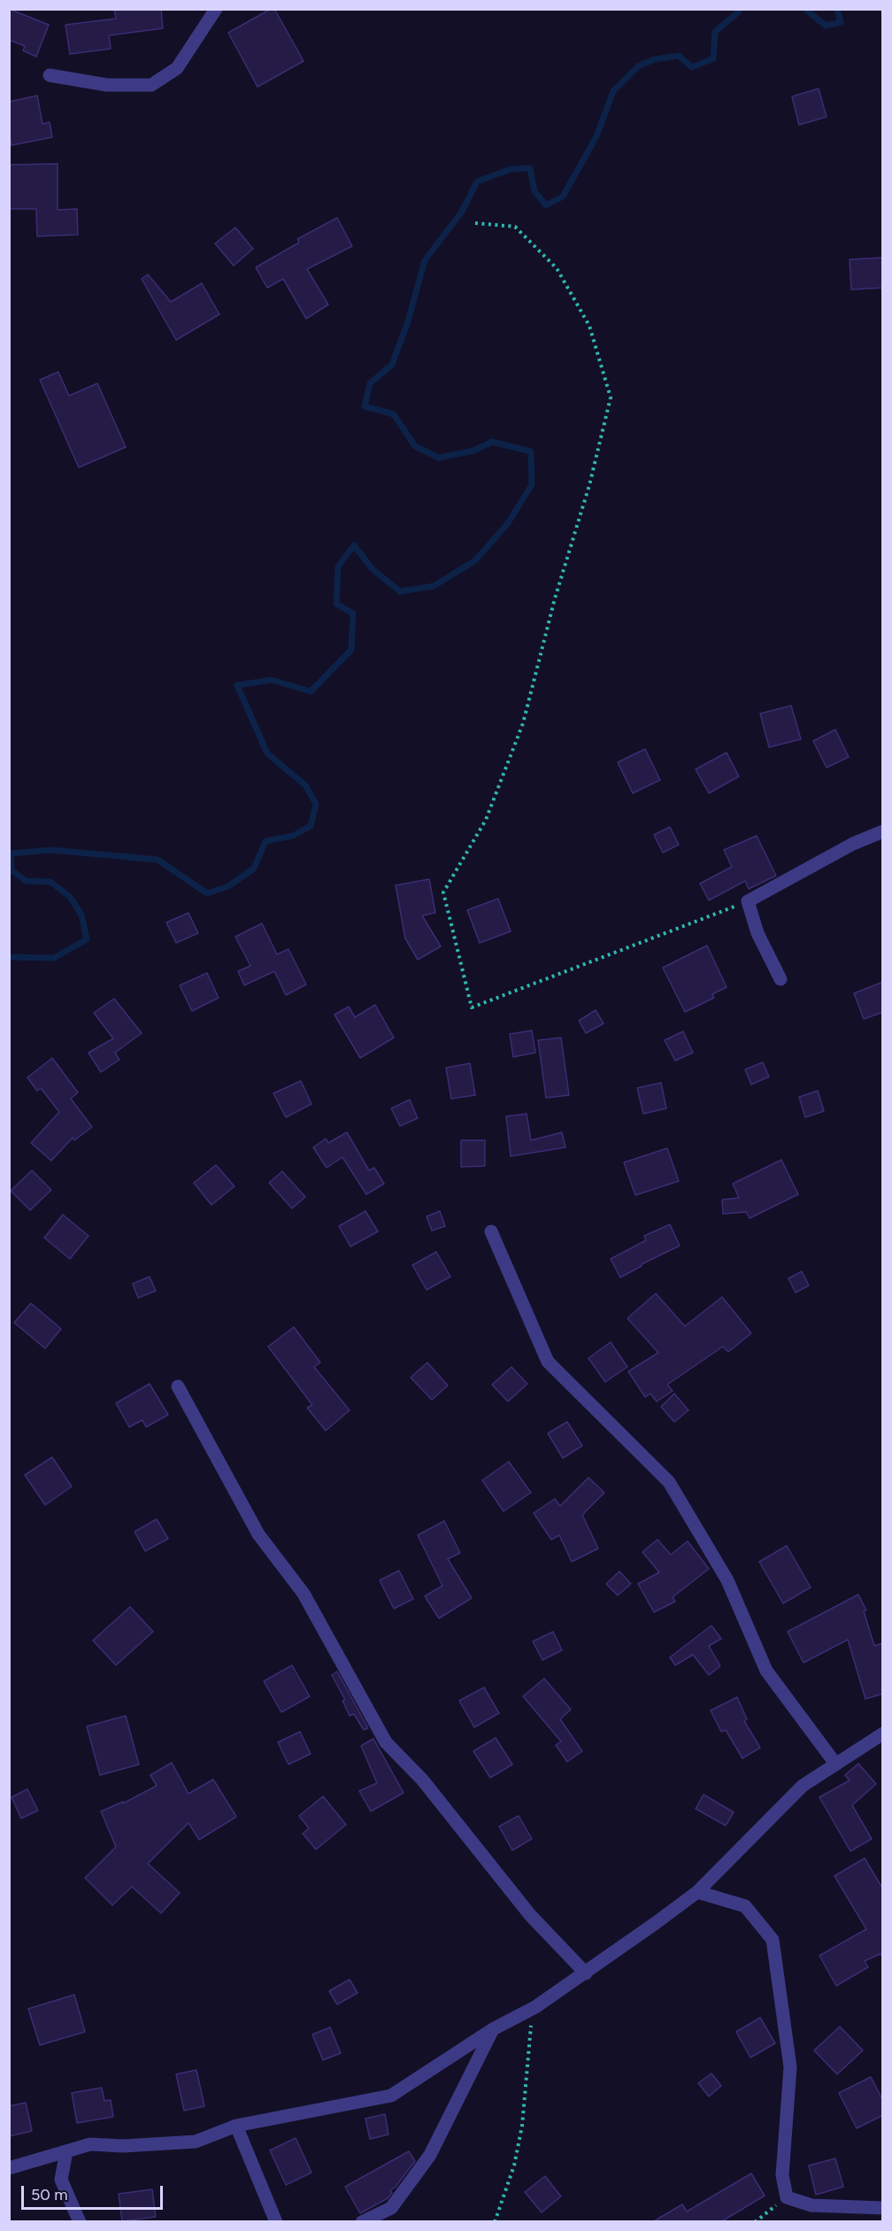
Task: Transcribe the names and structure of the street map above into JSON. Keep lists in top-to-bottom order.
{
  "scale_bar": "50 m"
}
